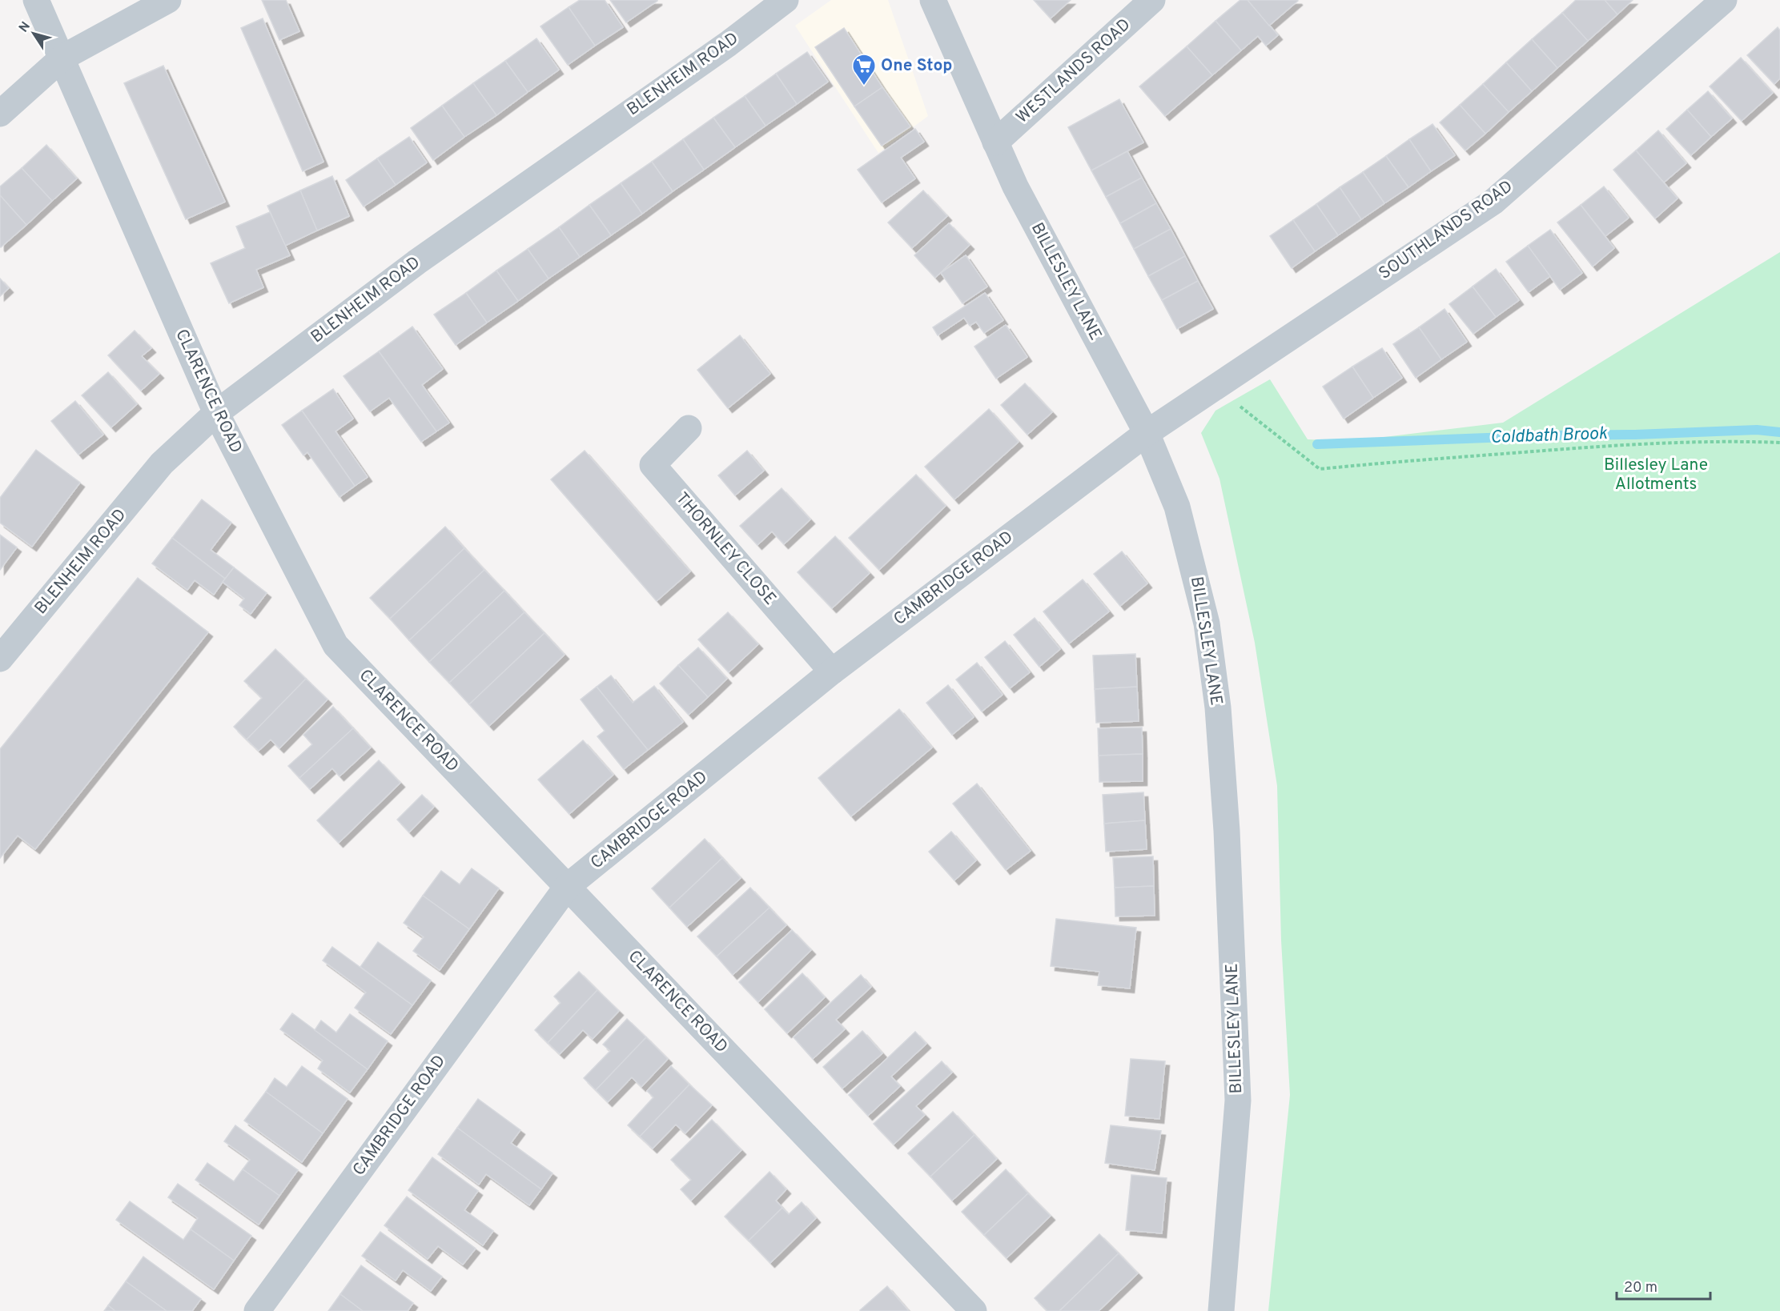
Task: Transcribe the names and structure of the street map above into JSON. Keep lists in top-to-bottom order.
{
  "streets": {
    "street": [
      "WESTLANDS ROAD",
      "BLENHEIM ROAD",
      "SOUTHLANDS ROAD",
      "BILLESLEY LANE",
      "CLARENCE ROAD",
      "THORNLEY CLOSE",
      "CAMBRIDGE ROAD"
    ]
  },
  "crossings": [
    ["WESTLANDS ROAD", "BILLESLEY LANE"],
    ["BLENHEIM ROAD", "CLARENCE ROAD"],
    ["SOUTHLANDS ROAD", "BILLESLEY LANE"],
    ["SOUTHLANDS ROAD", "CAMBRIDGE ROAD"],
    ["BILLESLEY LANE", "CAMBRIDGE ROAD"],
    ["CLARENCE ROAD", "CAMBRIDGE ROAD"],
    ["THORNLEY CLOSE", "CAMBRIDGE ROAD"]
  ],
  "water": ["Coldbath Brook"],
  "parks": ["Billesley Lane Allotments"],
  "places": {
    "supermarket": ["One Stop"]
  },
  "scale_bar": "20 m",
  "north": "top left"
}
